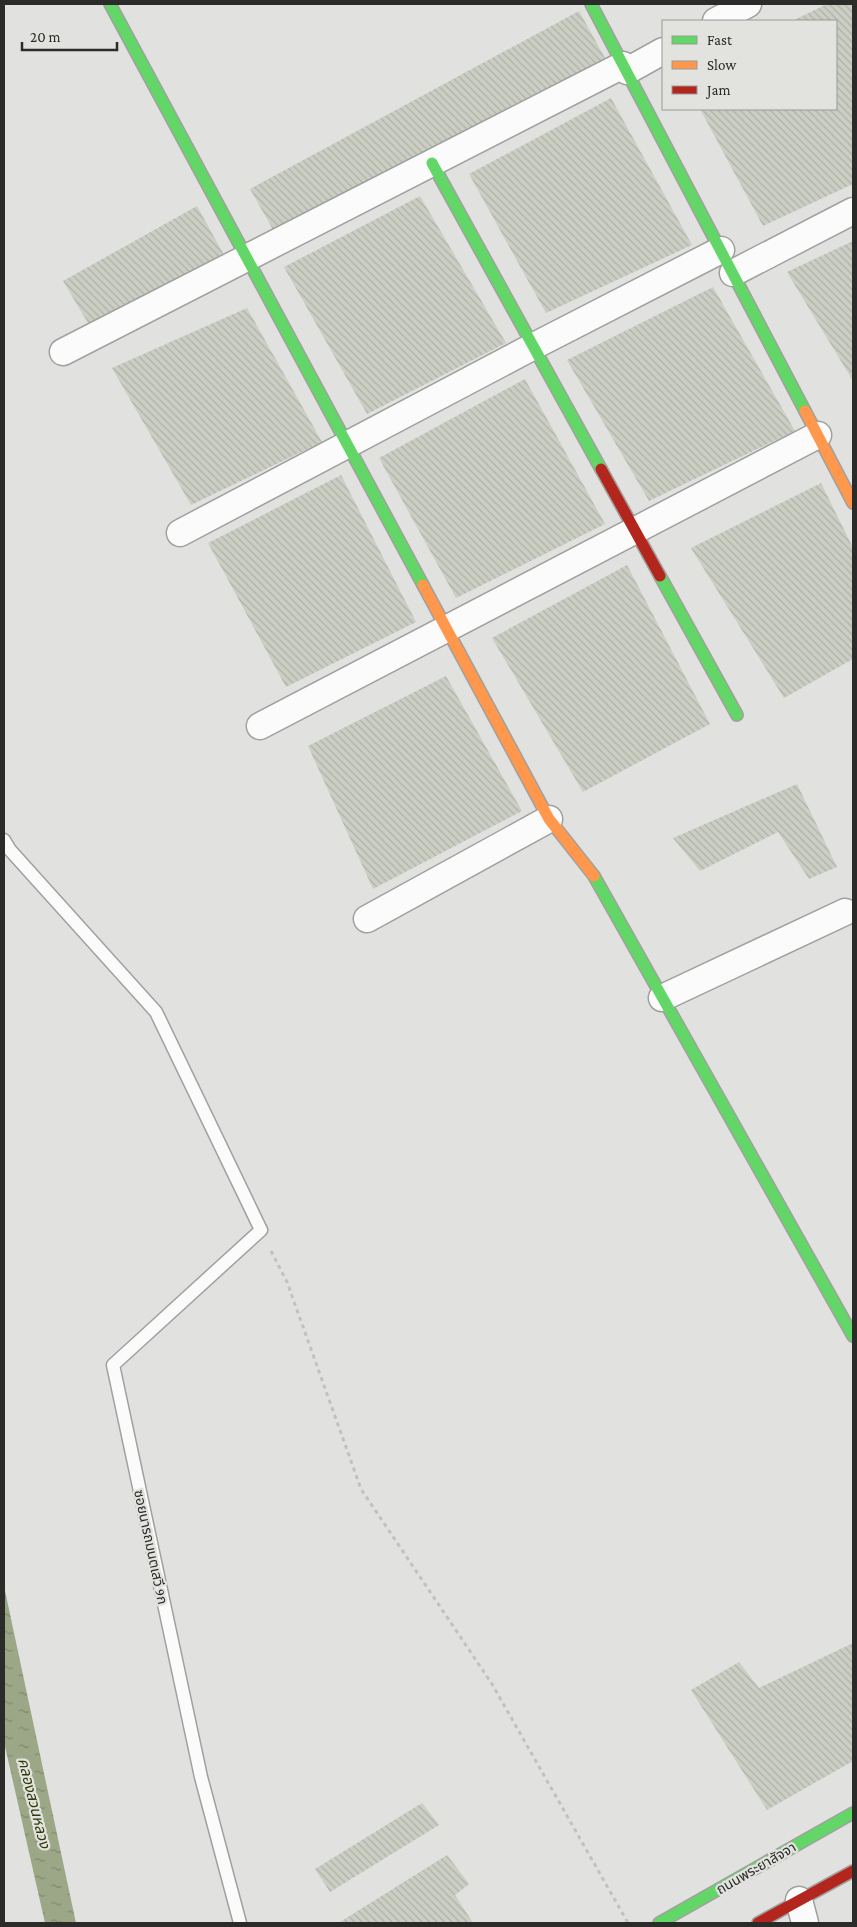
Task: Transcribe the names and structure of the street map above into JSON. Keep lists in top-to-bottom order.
{
  "streets": {
    "street": ["ถนนพระยาสัจจา"],
    "lane": ["ซอยนารถมนตเสวี 9ก"]
  },
  "water": ["คลองสวนหลวง"],
  "legend": ["Fast", "Slow", "Jam"],
  "scale_bar": "20 m"
}
